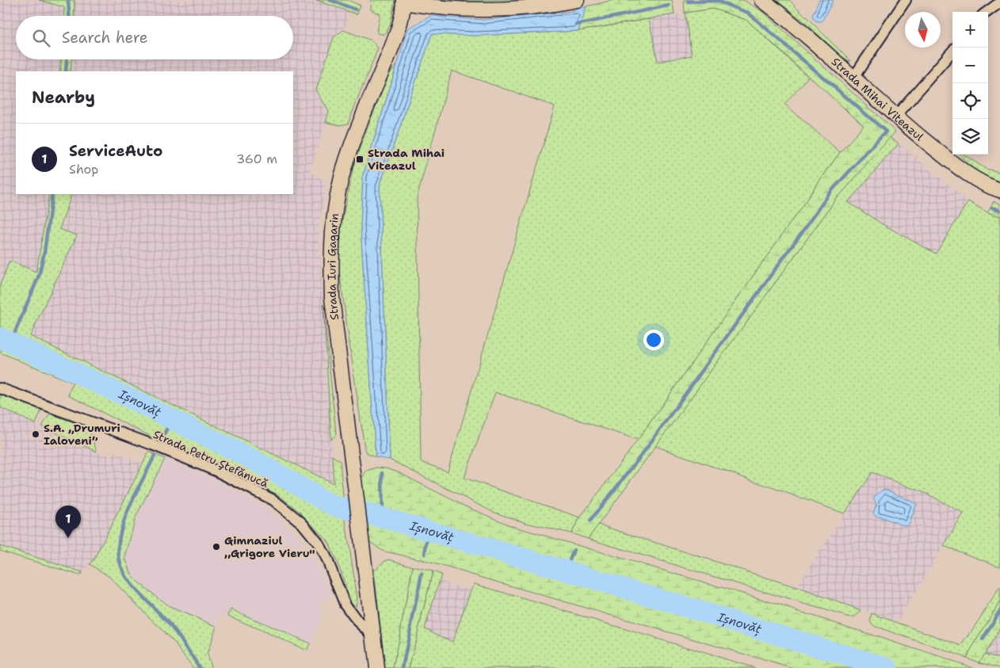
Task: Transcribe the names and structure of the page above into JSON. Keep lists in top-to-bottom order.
{
  "streets": {
    "main road": ["Strada Mihai Viteazul", "Strada Iuri Gagarin"],
    "street": ["Strada Petru Ştefănucă"]
  },
  "crossings": [
    ["Strada Iuri Gagarin", "Strada Petru Ştefănucă"]
  ],
  "water": ["Ișnovăț"],
  "places": {
    "transit": ["Strada Mihai Viteazul"],
    "other": ["S.A. „Drumuri Ialoveni”", "Gimnaziul ,,Grigore Vieru\""]
  },
  "north": "bottom",
  "page": {
    "map_buttons": ["+", "−"],
    "search": "Search here",
    "heading": "Nearby",
    "list": [
      {
        "mark": "1",
        "name": "ServiceAuto",
        "note": "Shop",
        "value": "360 m"
      }
    ],
    "pins": "1"
  }
}
